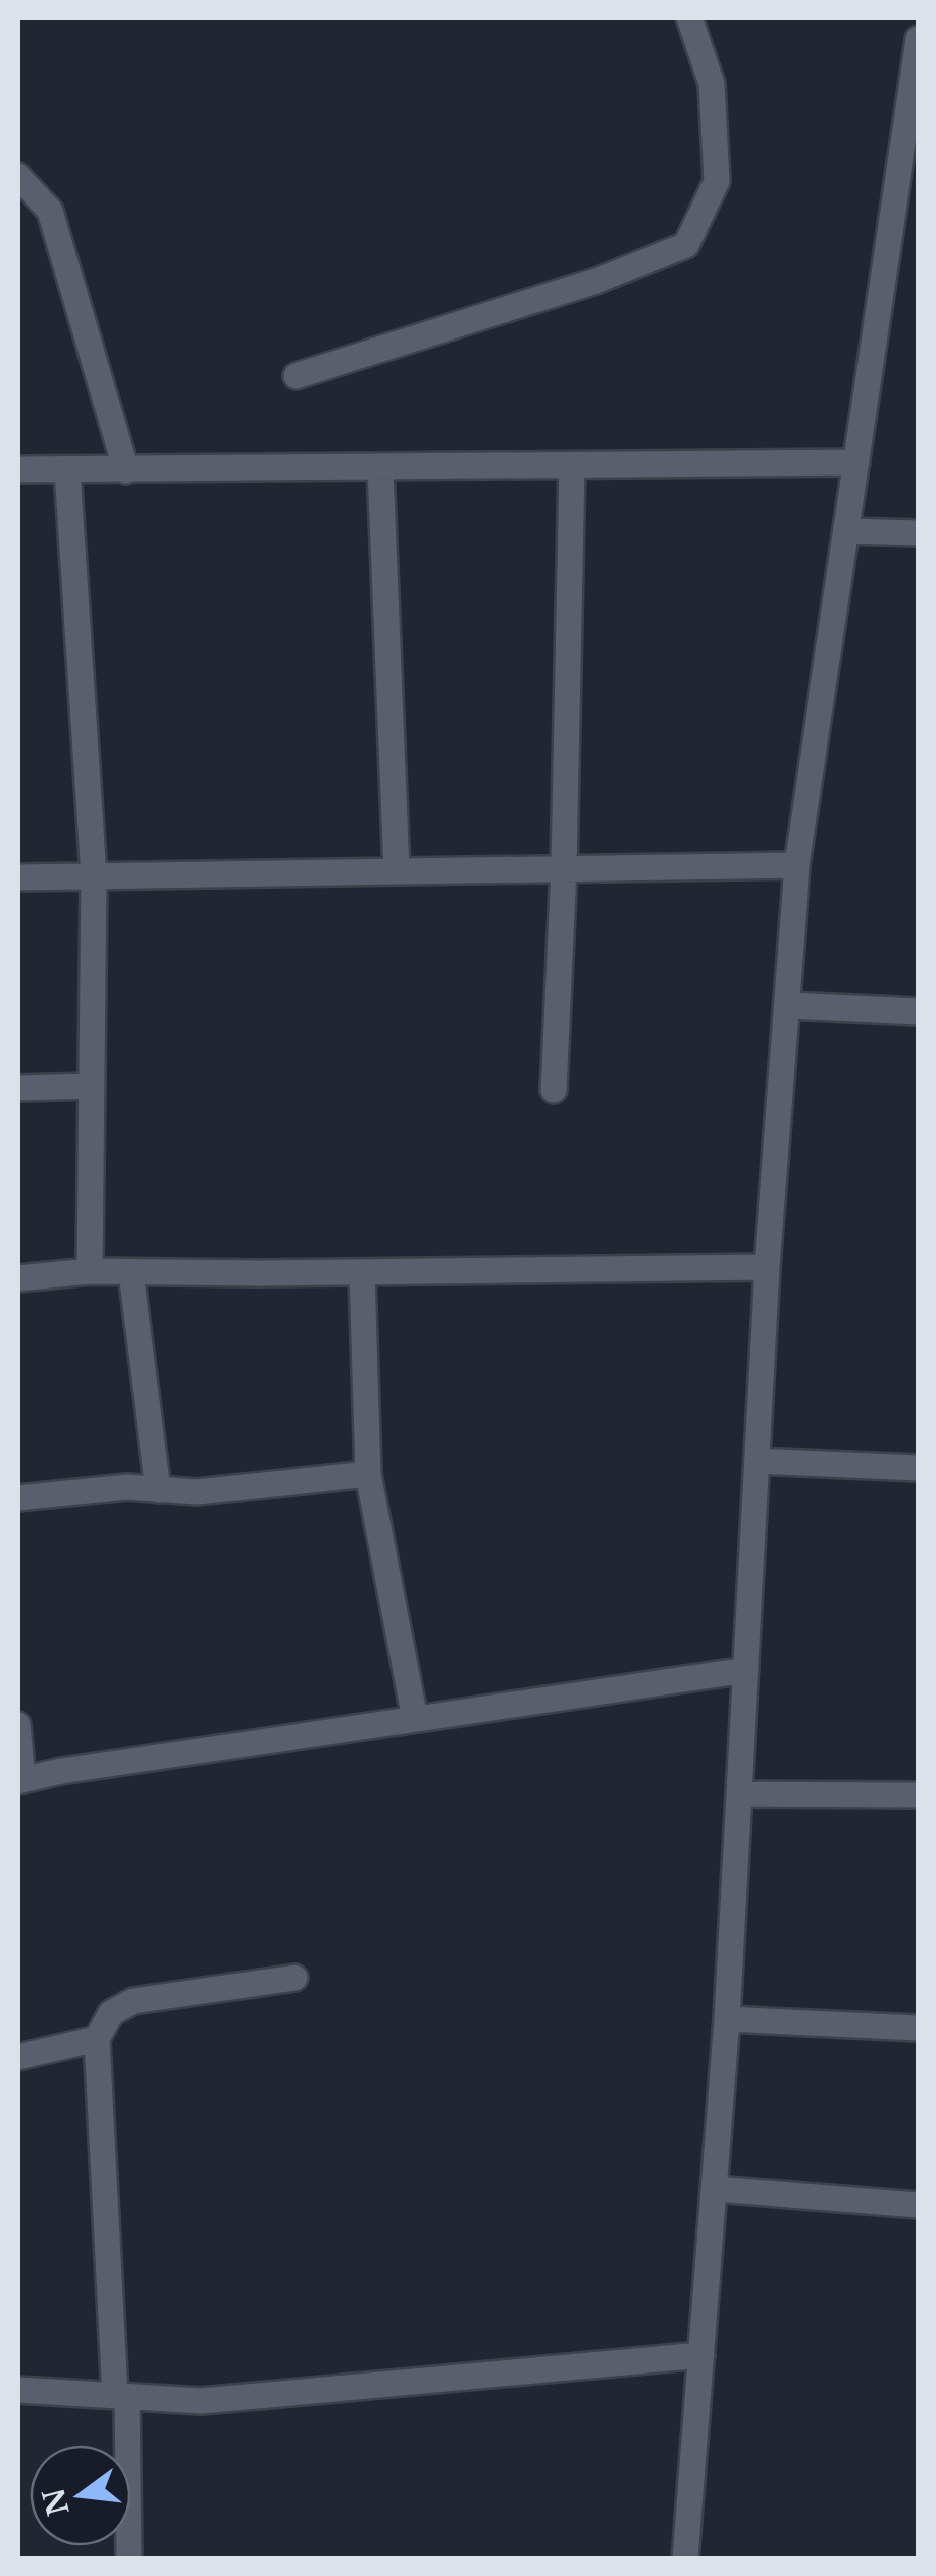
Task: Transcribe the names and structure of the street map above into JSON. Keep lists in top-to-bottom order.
{
  "north": "left"
}
